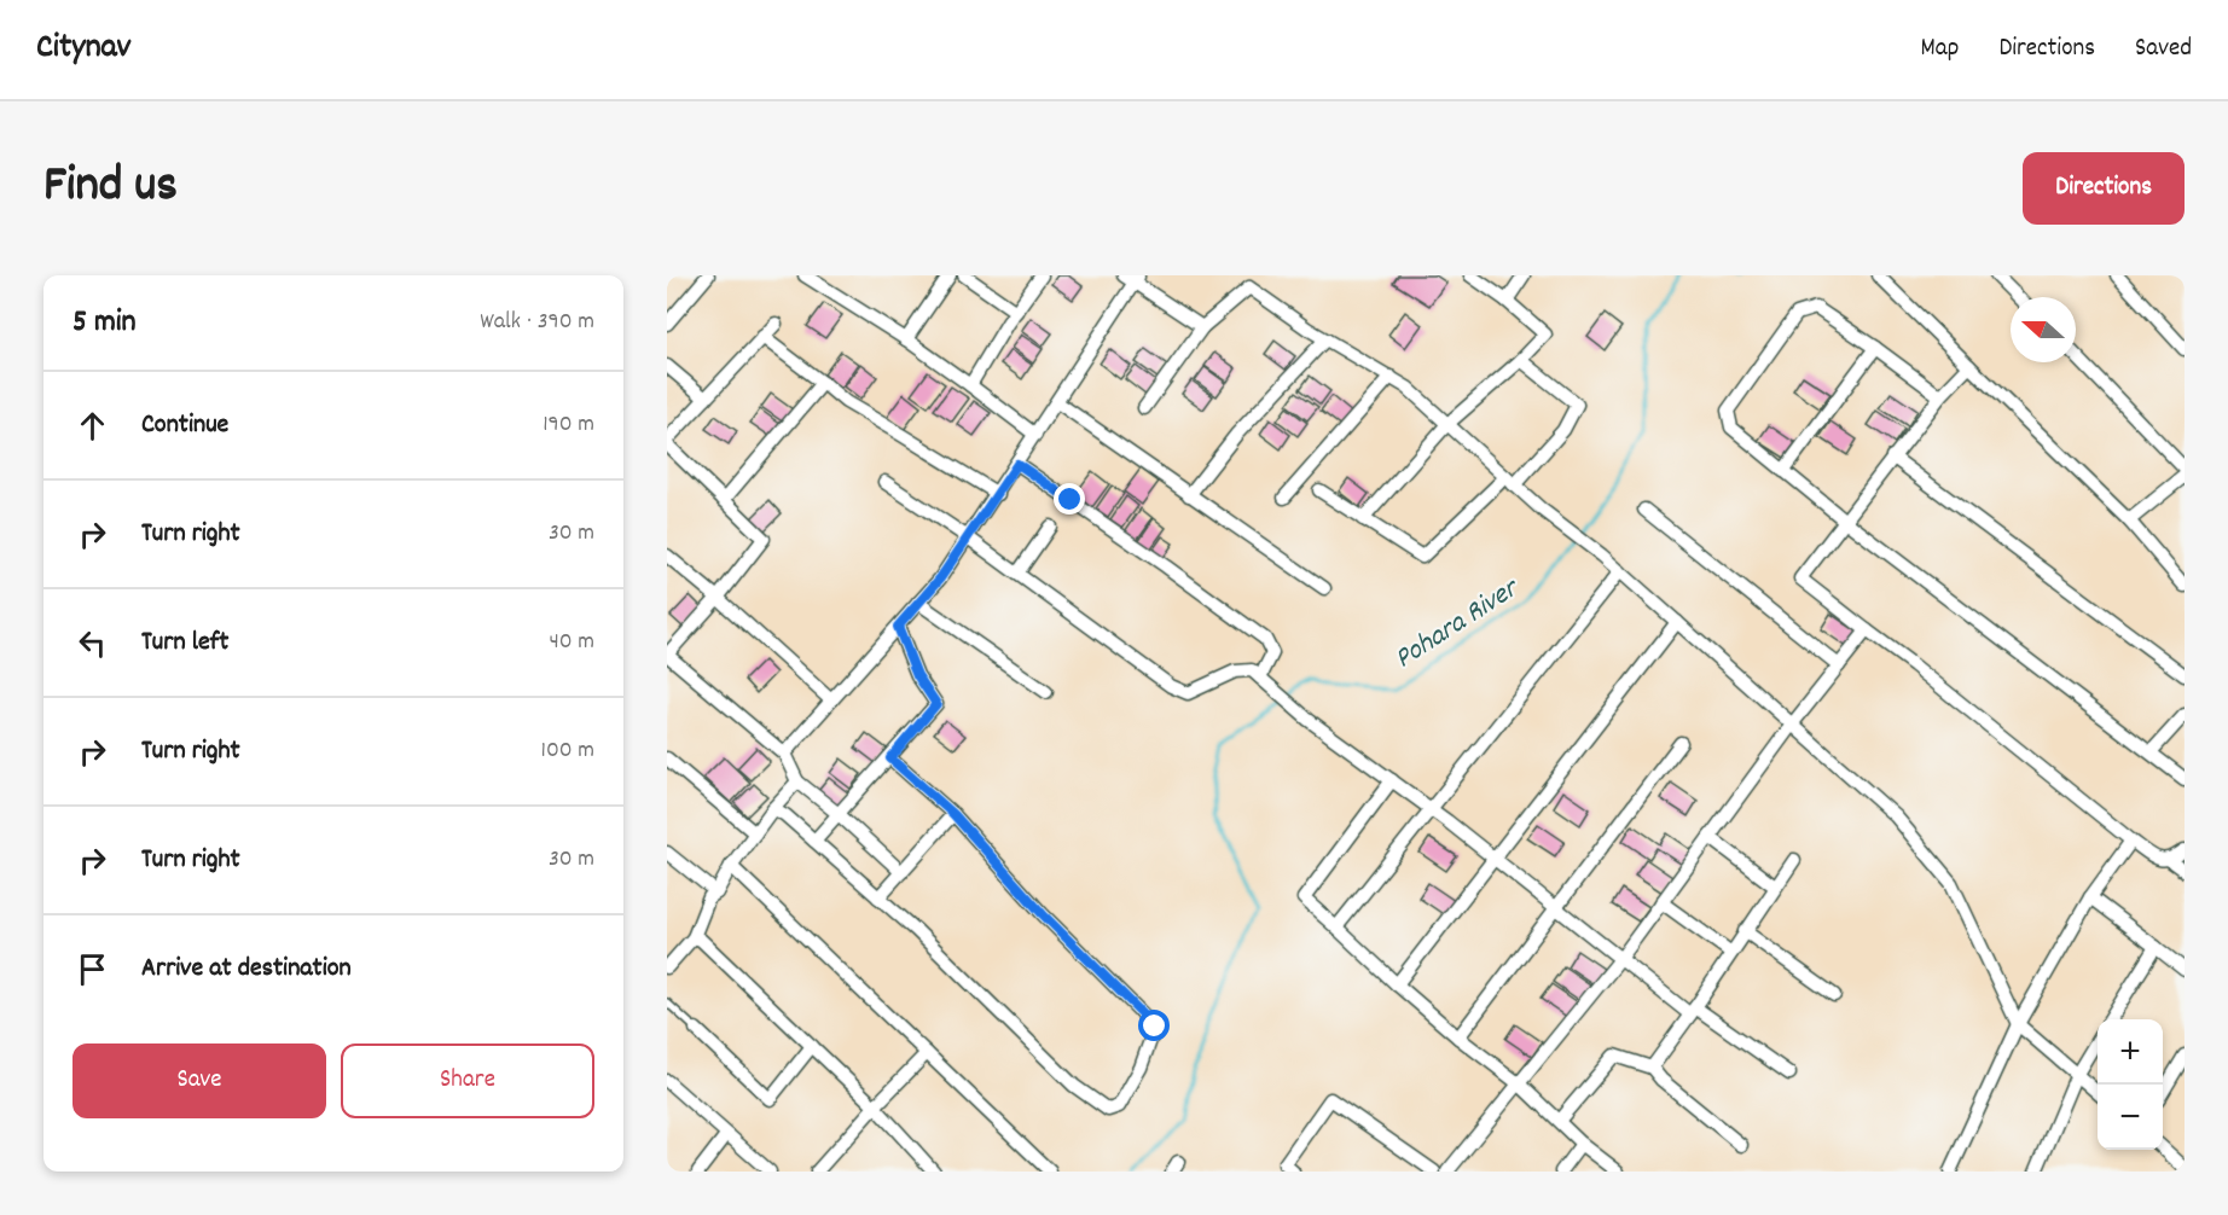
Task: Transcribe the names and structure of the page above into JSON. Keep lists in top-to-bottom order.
{
  "water": ["Pohara River"],
  "north": "left",
  "page": {
    "header": "Citynav",
    "nav": ["Map", "Directions", "Saved"],
    "title": "Find us",
    "buttons": [
      "Directions",
      ["Save", "Share"]
    ],
    "heading": ["5 min", "Walk · 390 m"],
    "list": [
      ["Continue", "190 m"],
      ["Turn right", "30 m"],
      ["Turn left", "40 m"],
      ["Turn right", "100 m"],
      ["Turn right", "30 m"],
      "Arrive at destination"
    ],
    "map_buttons": ["+", "−"]
  }
}
